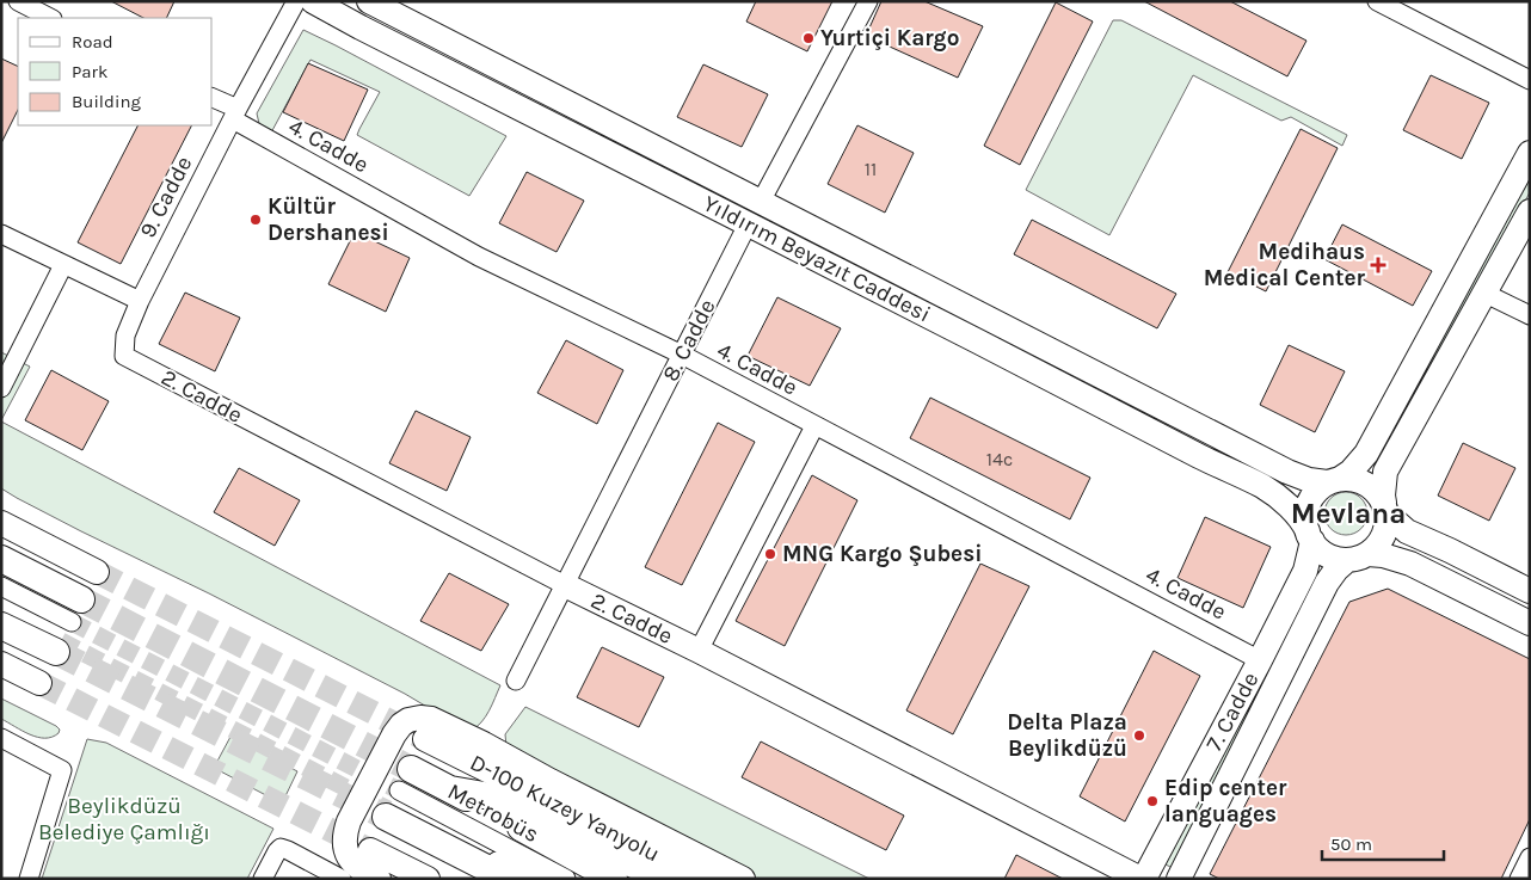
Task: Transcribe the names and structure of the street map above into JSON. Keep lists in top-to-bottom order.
{
  "streets": {
    "main road": [
      "Yıldırım Beyazıt Caddesi",
      "8. Cadde",
      "2. Cadde",
      "7. Cadde",
      "D-100 Kuzey Yanyolu"
    ],
    "street": ["4. Cadde", "9. Cadde", "Metrobüs"]
  },
  "crossings": [
    ["4. Cadde", "9. Cadde"],
    ["4. Cadde", "8. Cadde"],
    ["4. Cadde", "7. Cadde"],
    ["9. Cadde", "2. Cadde"],
    ["Yıldırım Beyazıt Caddesi", "8. Cadde"],
    ["Yıldırım Beyazıt Caddesi", "7. Cadde"],
    ["8. Cadde", "2. Cadde"],
    ["2. Cadde", "7. Cadde"]
  ],
  "districts": ["Mevlana"],
  "parks": ["Beylikdüzü Belediye Çamlığı"],
  "places": {
    "other": [
      "Yurtiçi Kargo",
      "Kültür Dershanesi",
      "MNG Kargo Şubesi",
      "Delta Plaza Beylikdüzü",
      "Edip center languages"
    ],
    "health": ["Medihaus Medical Center"]
  },
  "house_numbers": ["11", "14c"],
  "legend": ["Road", "Park", "Building"],
  "scale_bar": "50 m"
}
